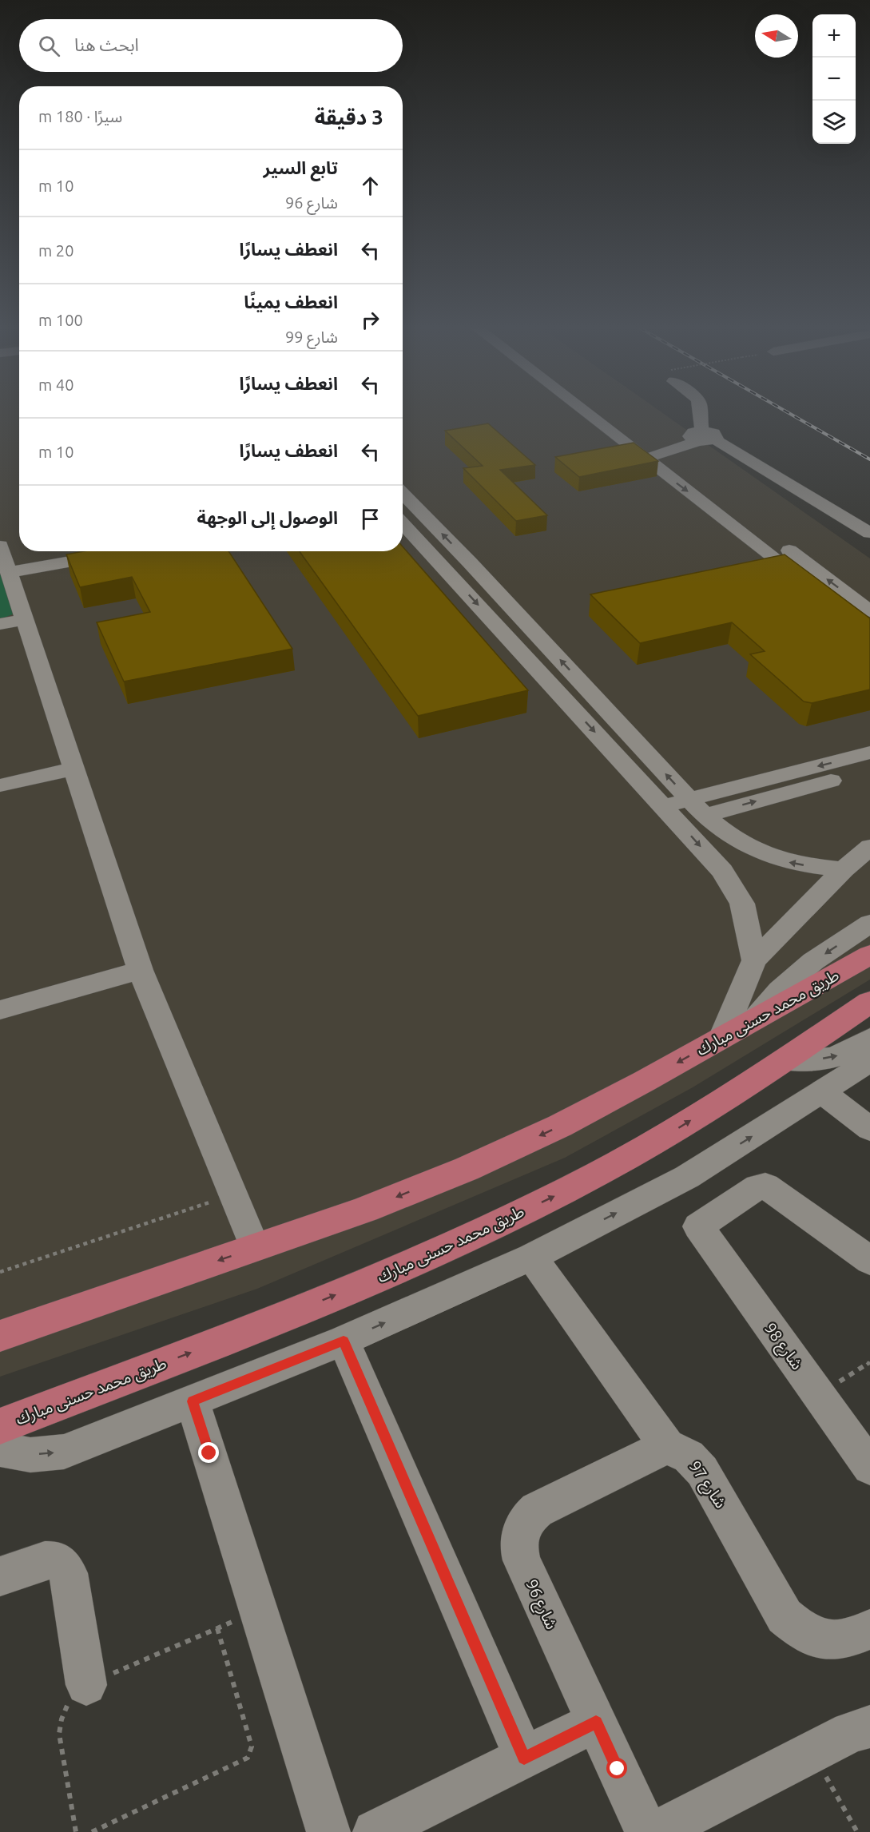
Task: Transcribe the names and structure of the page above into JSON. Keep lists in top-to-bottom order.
{
  "streets": {
    "highway": ["طريق محمد حسنى مبارك"],
    "street": ["شارع 98", "شارع 97", "شارع 96"]
  },
  "crossings": [
    ["شارع 97", "شارع 96"]
  ],
  "north": "left",
  "page": {
    "map_buttons": ["+", "−"],
    "search": "ابحث هنا",
    "heading": ["3 دقيقة", "سيرًا · 180 m"],
    "list": [
      ["تابع السير", "شارع 96", "10 m"],
      ["انعطف يسارًا", "20 m"],
      ["انعطف يمينًا", "شارع 99", "100 m"],
      ["انعطف يسارًا", "40 m"],
      ["انعطف يسارًا", "10 m"],
      "الوصول إلى الوجهة"
    ]
  }
}
